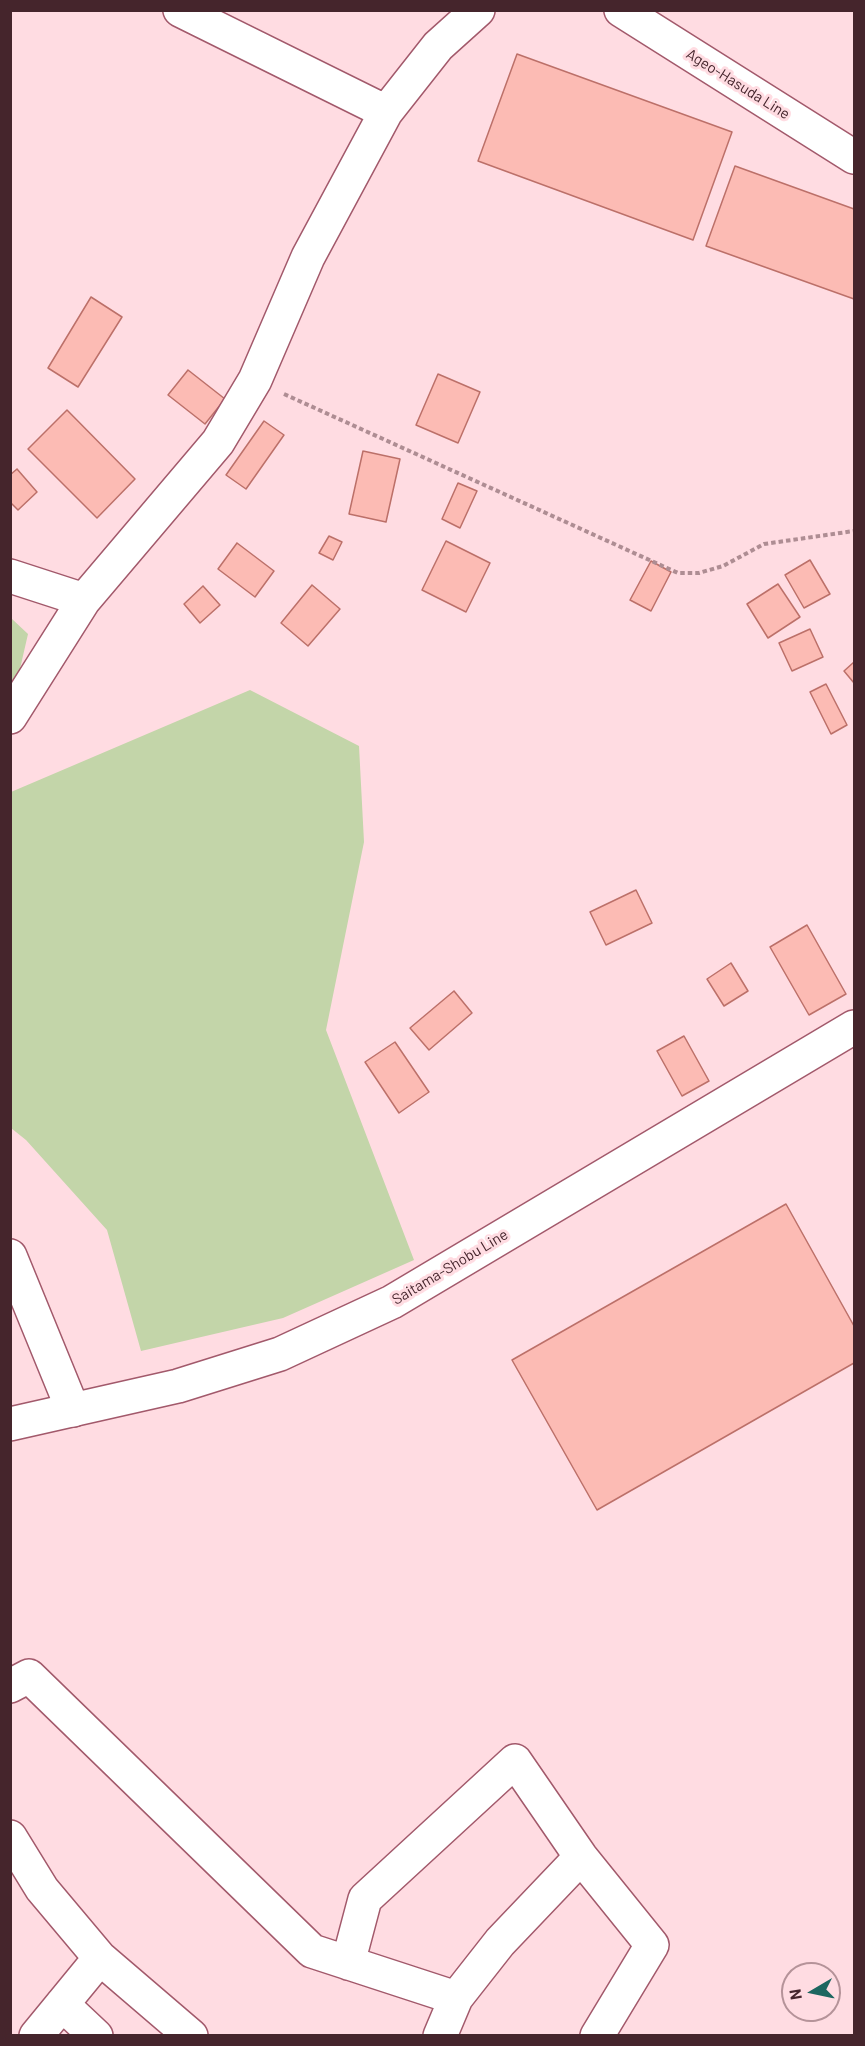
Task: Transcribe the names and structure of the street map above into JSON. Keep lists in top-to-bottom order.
{
  "streets": {
    "street": ["Ageo-Hasuda Line", "Saitama-Shobu Line"]
  },
  "north": "left"
}
